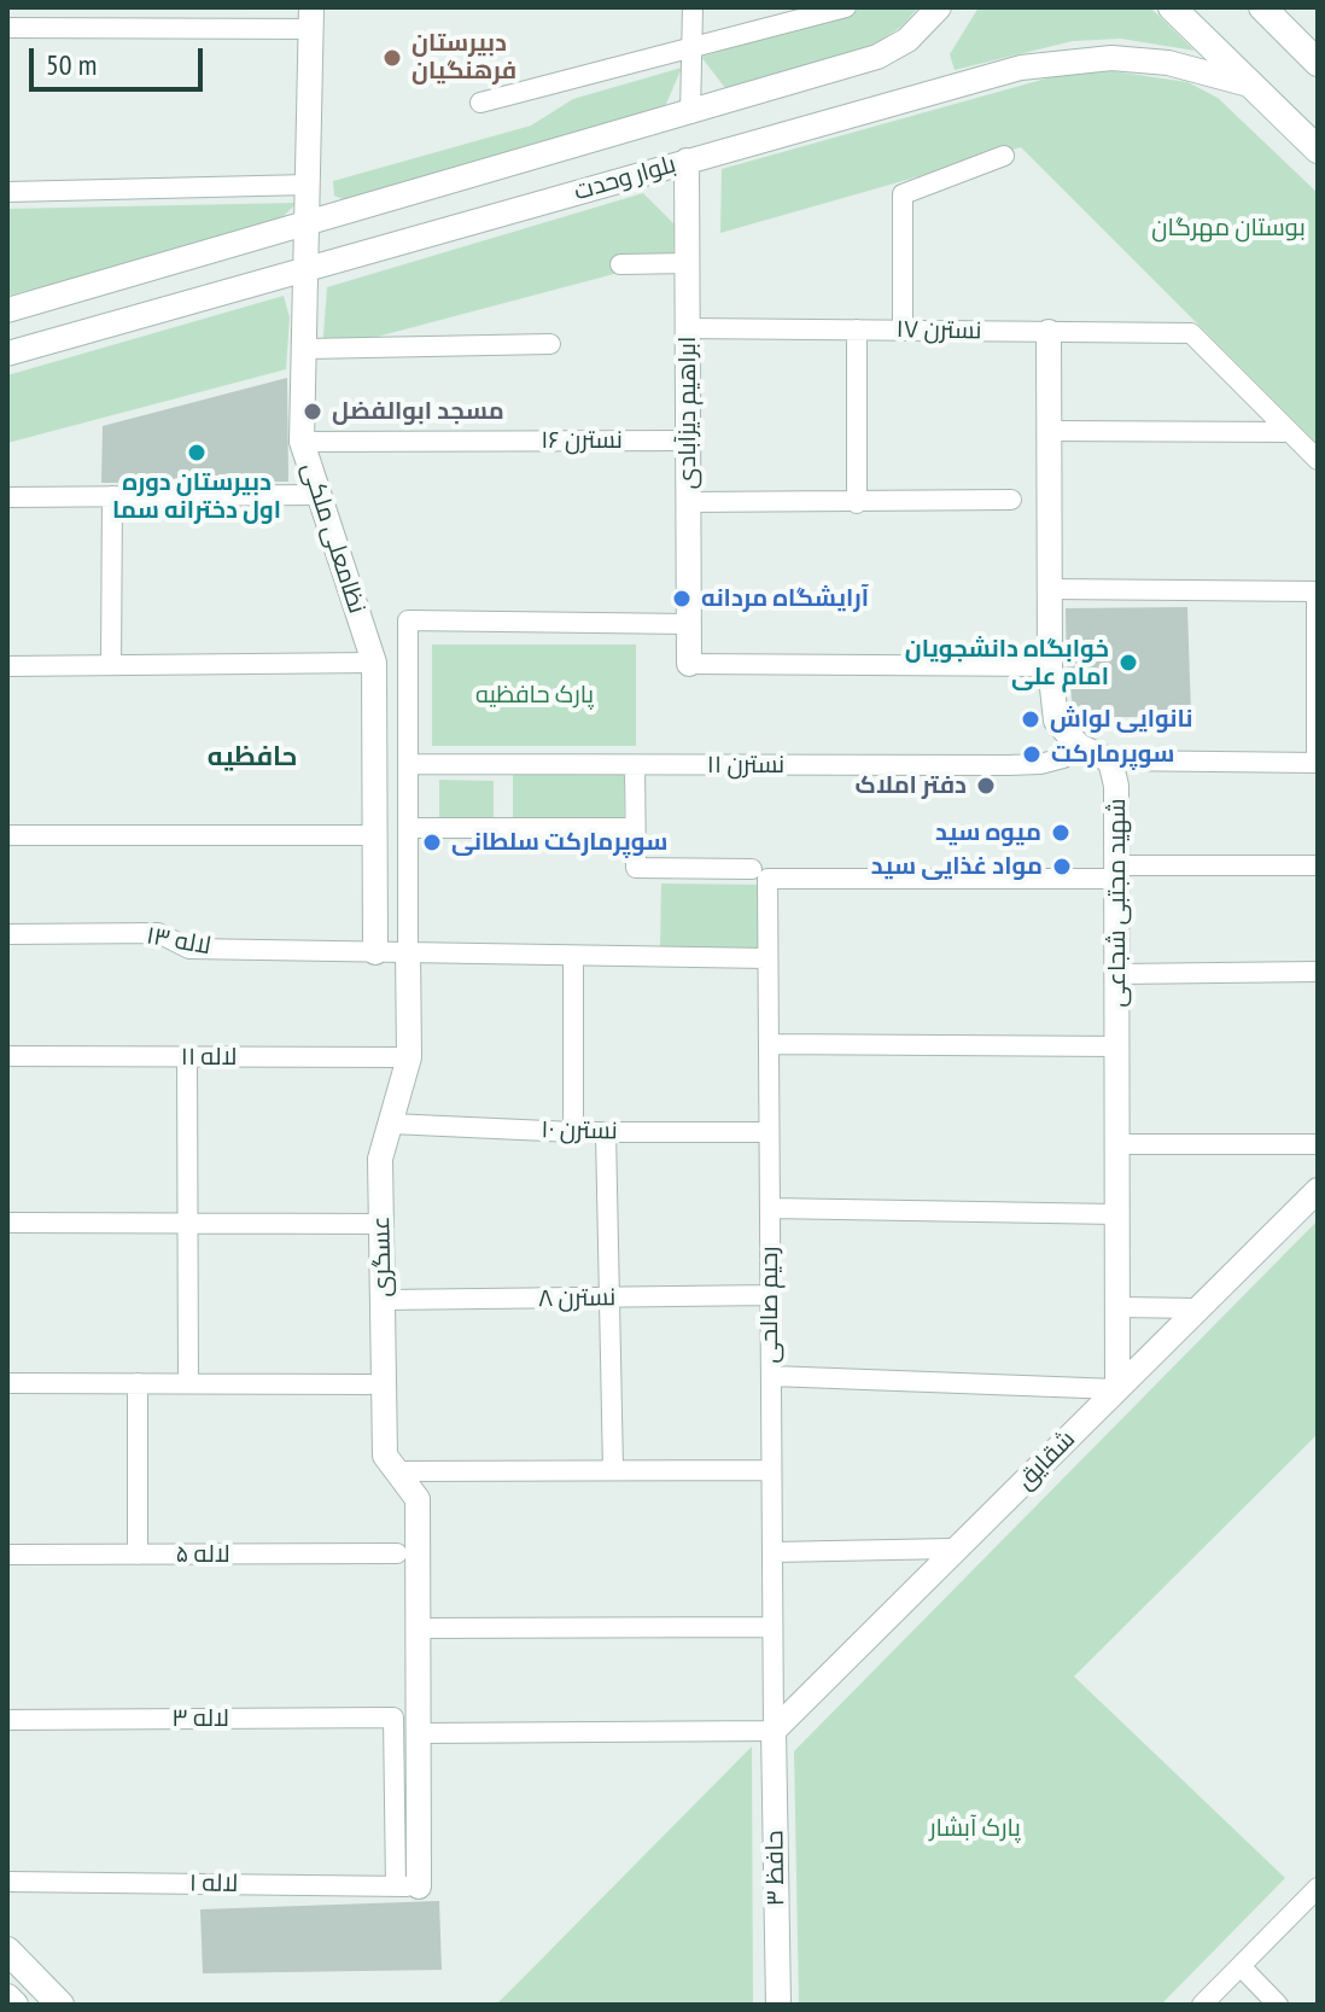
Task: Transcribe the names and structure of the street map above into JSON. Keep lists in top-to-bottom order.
{
  "streets": {
    "street": [
      "بلوار وحدت",
      "نسترن ۱۷",
      "ابراهیم دیزآبادی",
      "نسترن ۱۶",
      "نظامعلی ملکی",
      "نسترن ۱۱",
      "شهید مجتبی شجاعی",
      "لاله ۱۳",
      "لاله ۱۱",
      "نسترن ۱۰",
      "عسگری",
      "نسترن ۸",
      "رحیم صالحی",
      "شقایق",
      "لاله ۵",
      "لاله ۳",
      "حافظ ۳",
      "لاله ۱"
    ]
  },
  "crossings": [
    ["بلوار وحدت", "ابراهیم دیزآبادی"],
    ["بلوار وحدت", "نظامعلی ملکی"],
    ["نسترن ۱۷", "ابراهیم دیزآبادی"],
    ["ابراهیم دیزآبادی", "نسترن ۱۶"],
    ["ابراهیم دیزآبادی", "عسگری"],
    ["نسترن ۱۶", "نظامعلی ملکی"],
    ["نظامعلی ملکی", "لاله ۱۳"],
    ["نسترن ۱۱", "عسگری"],
    ["شهید مجتبی شجاعی", "شقایق"],
    ["لاله ۱۳", "عسگری"],
    ["لاله ۱۳", "رحیم صالحی"],
    ["لاله ۱۱", "عسگری"],
    ["نسترن ۱۰", "عسگری"],
    ["نسترن ۱۰", "رحیم صالحی"],
    ["عسگری", "نسترن ۸"],
    ["عسگری", "لاله ۳"],
    ["عسگری", "لاله ۱"],
    ["نسترن ۸", "رحیم صالحی"],
    ["رحیم صالحی", "شقایق"],
    ["رحیم صالحی", "حافظ ۳"],
    ["شقایق", "حافظ ۳"],
    ["لاله ۳", "لاله ۱"]
  ],
  "districts": ["حافظیه"],
  "parks": ["بوستان مهرگان", "پارک حافظیه", "پارک آبشار"],
  "places": [
    "دبیرستان فرهنگیان",
    "مسجد ابوالفضل",
    "دبیرستان دوره اول دخترانه سما",
    "آرایشگاه مردانه",
    "خوابگاه دانشجویان امام علی",
    "نانوایی لواش",
    "سوپرمارکت",
    "دفتر املاک",
    "میوه سید",
    "سوپرمارکت سلطانی",
    "مواد غذایی سید"
  ],
  "scale_bar": "50 m"
}
